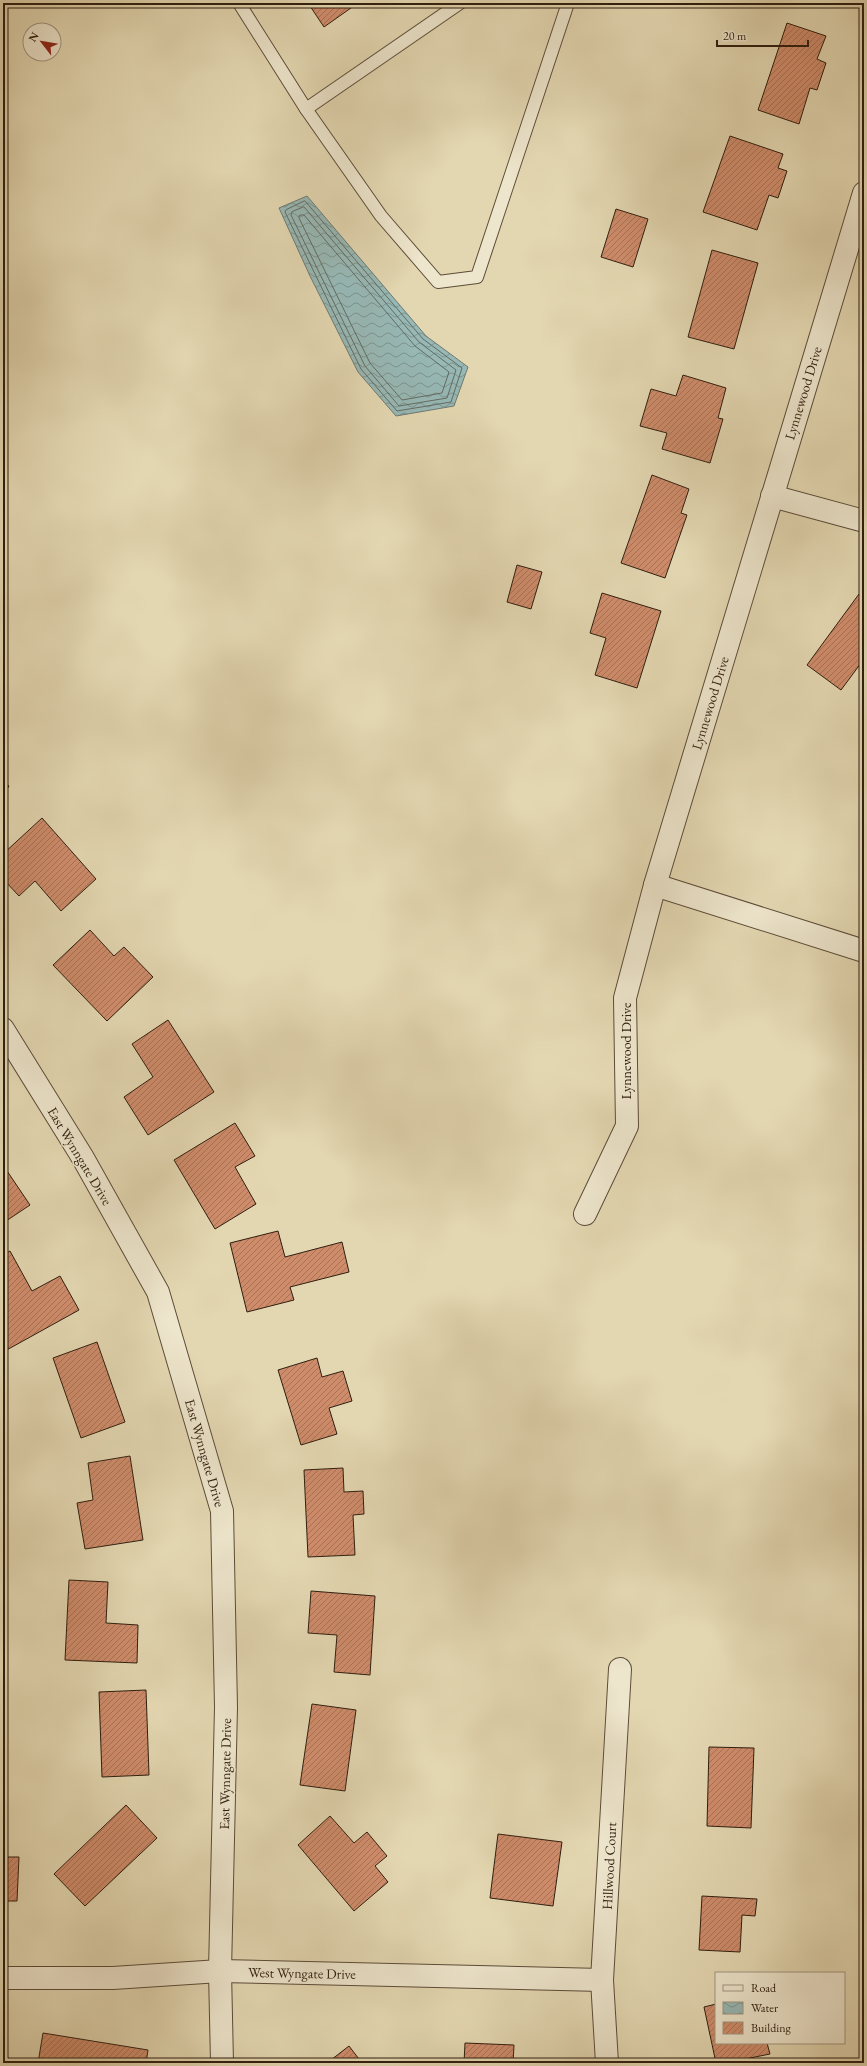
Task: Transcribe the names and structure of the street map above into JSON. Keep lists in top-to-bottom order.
{
  "streets": {
    "street": [
      "Lynnewood Drive",
      "East Wynngate Drive",
      "Hillwood Court",
      "West Wyngate Drive"
    ]
  },
  "crossings": [
    ["East Wynngate Drive", "West Wyngate Drive"],
    ["Hillwood Court", "West Wyngate Drive"]
  ],
  "legend": ["Road", "Water", "Building"],
  "scale_bar": "20 m",
  "north": "top left"
}
